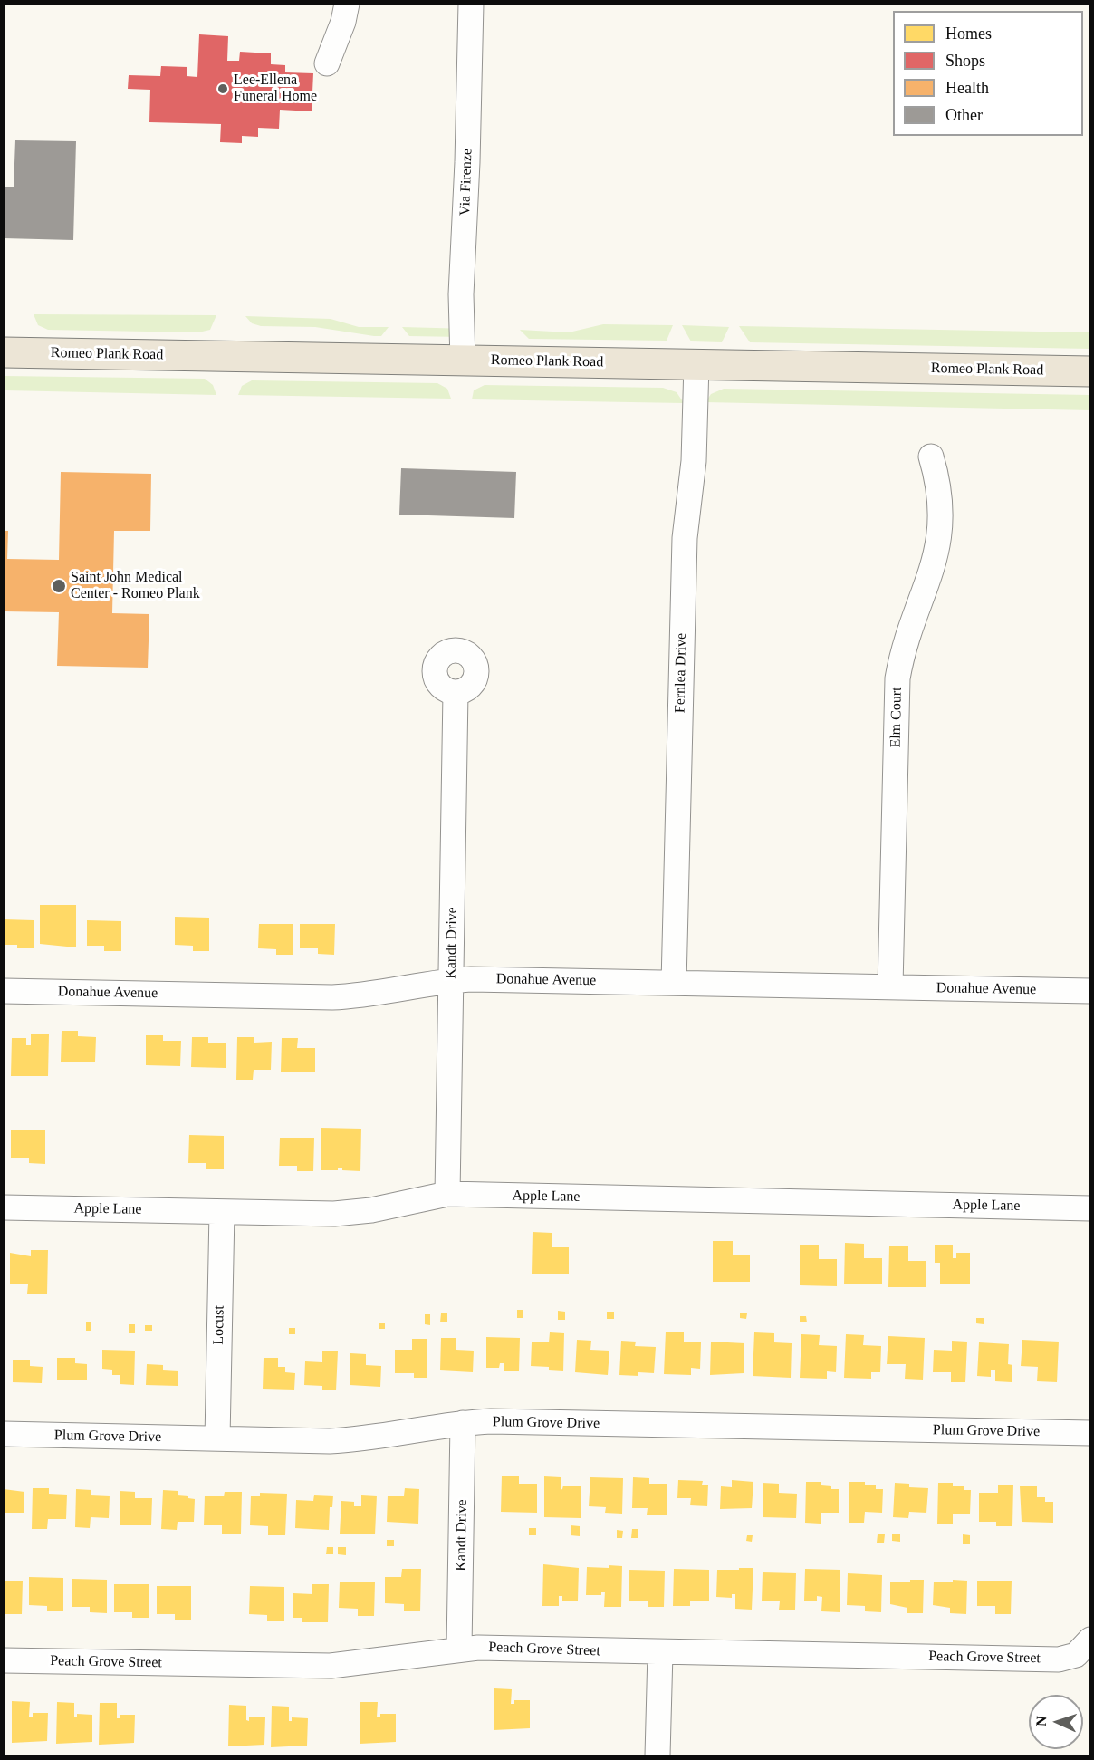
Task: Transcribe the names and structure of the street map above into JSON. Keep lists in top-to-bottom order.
{
  "streets": {
    "main road": ["Romeo Plank Road"],
    "street": [
      "Via Firenze",
      "Fernlea Drive",
      "Elm Court",
      "Kandt Drive",
      "Donahue Avenue",
      "Apple Lane",
      "Locust",
      "Plum Grove Drive",
      "Peach Grove Street"
    ]
  },
  "crossings": [
    ["Via Firenze", "Romeo Plank Road"],
    ["Romeo Plank Road", "Fernlea Drive"],
    ["Fernlea Drive", "Donahue Avenue"],
    ["Elm Court", "Donahue Avenue"],
    ["Kandt Drive", "Donahue Avenue"],
    ["Kandt Drive", "Apple Lane"],
    ["Kandt Drive", "Plum Grove Drive"],
    ["Kandt Drive", "Peach Grove Street"],
    ["Apple Lane", "Locust"],
    ["Locust", "Plum Grove Drive"]
  ],
  "places": ["Lee-Ellena Funeral Home", "Saint John Medical Center - Romeo Plank"],
  "legend": [
    "Homes",
    "Shops",
    "Health",
    "Other"
  ],
  "north": "left"
}
